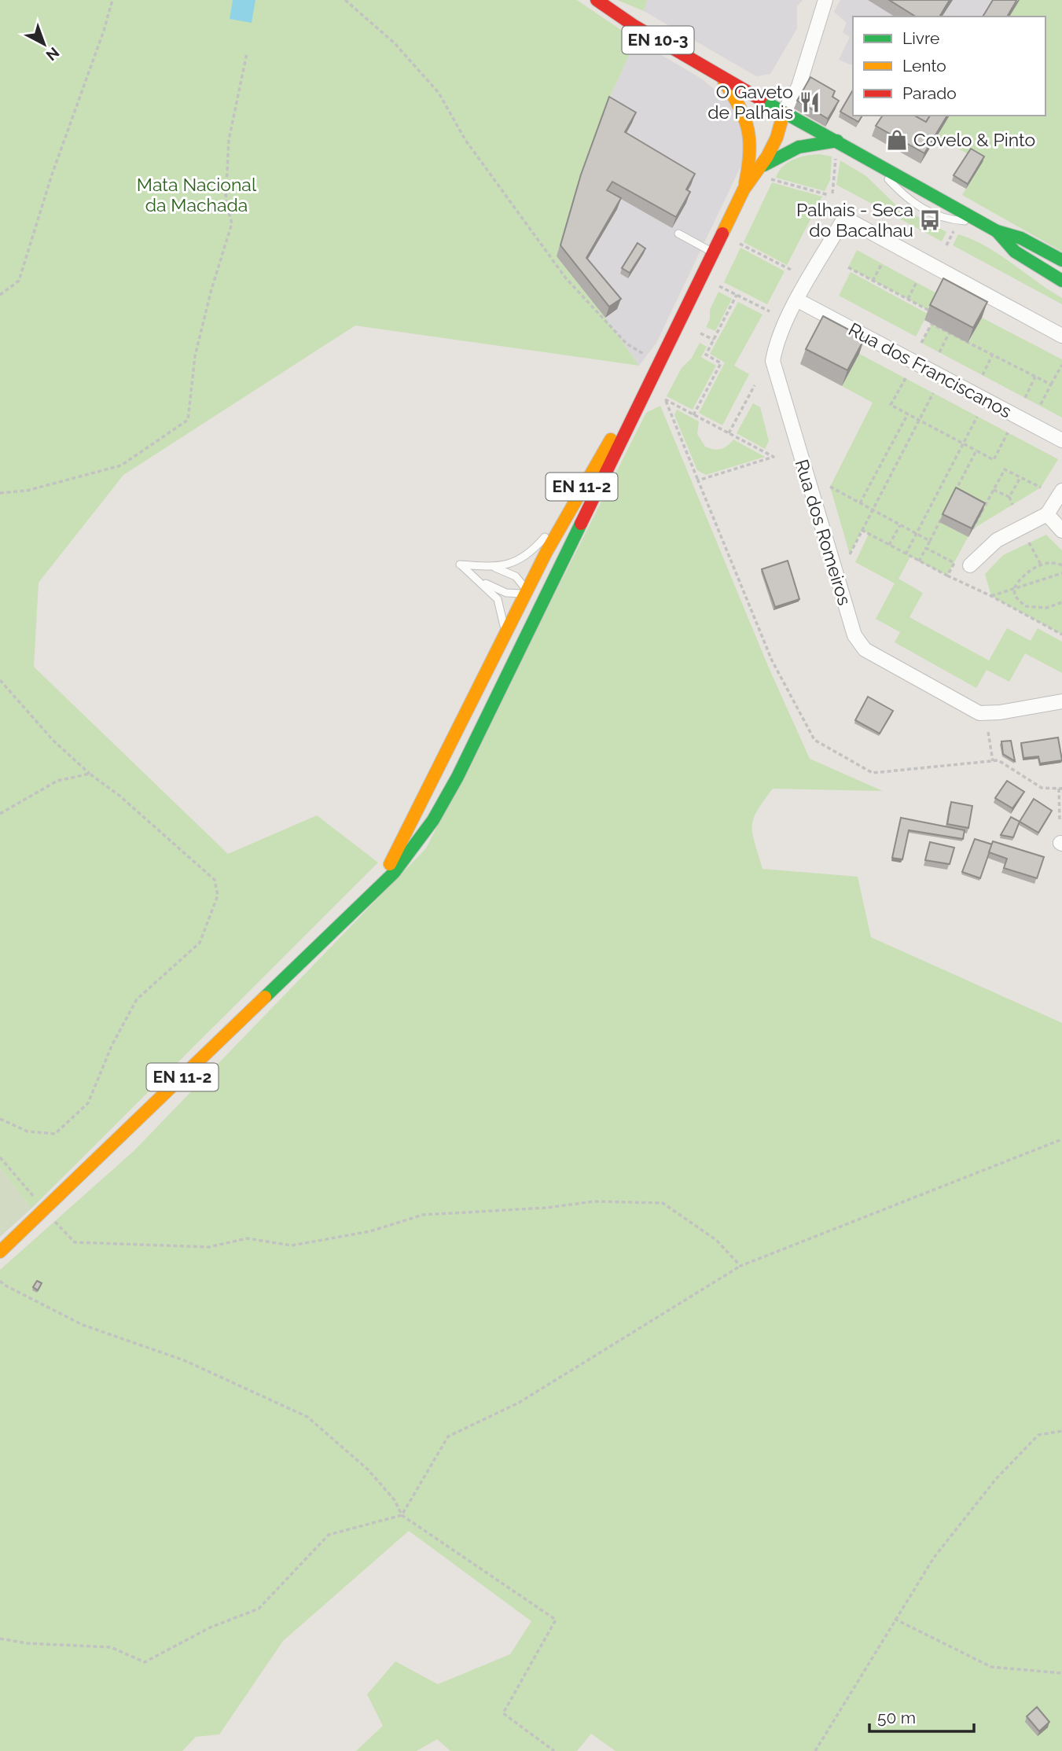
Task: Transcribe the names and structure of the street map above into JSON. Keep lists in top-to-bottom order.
{
  "streets": {
    "main road": ["EN 10-3", "EN 11-2"],
    "street": ["Rua dos Franciscanos", "Rua dos Romeiros"]
  },
  "crossings": [
    ["Rua dos Franciscanos", "Rua dos Romeiros"]
  ],
  "parks": ["Mata Nacional da Machada"],
  "places": {
    "restaurant": ["O Gaveto de Palhais"],
    "shop": ["Covelo & Pinto"],
    "bus stop": ["Palhais - Seca do Bacalhau"]
  },
  "legend": ["Livre", "Lento", "Parado"],
  "scale_bar": "50 m",
  "north": "bottom right"
}
